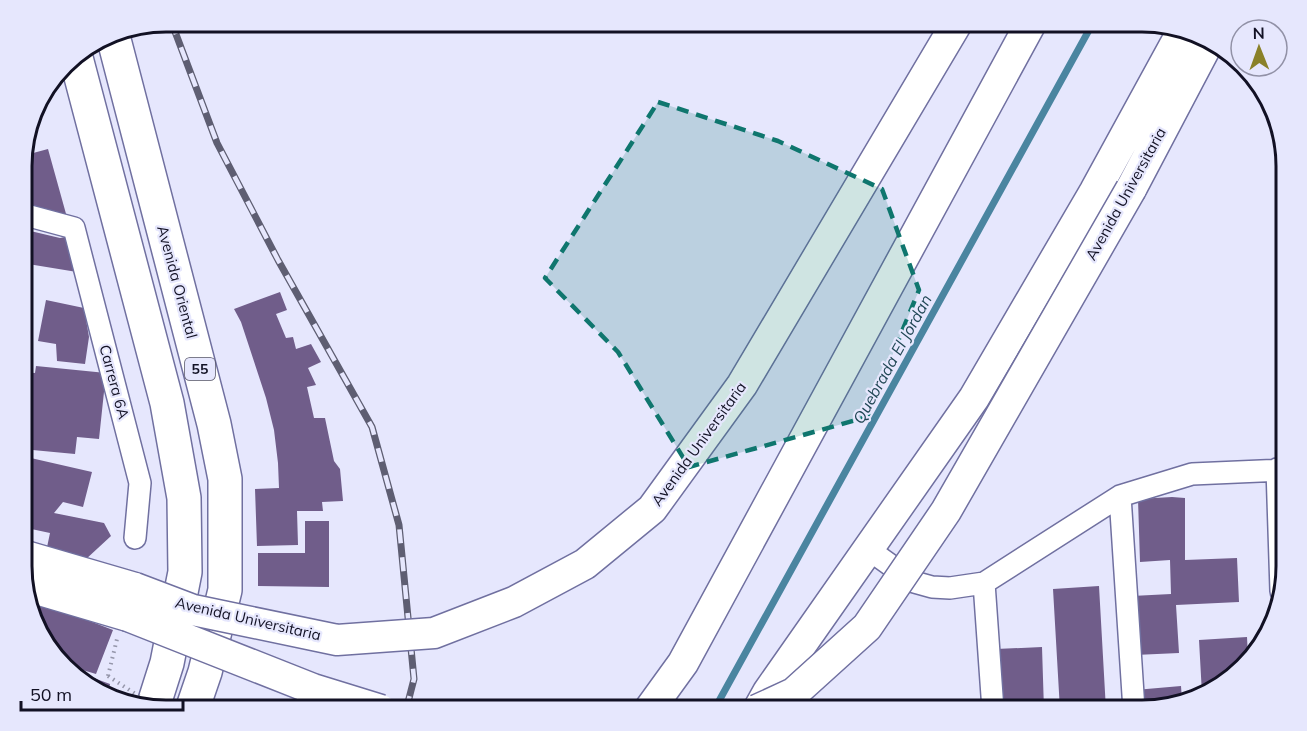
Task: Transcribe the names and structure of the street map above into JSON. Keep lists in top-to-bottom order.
{
  "streets": {
    "main road": ["Avenida Universitaria", "Avenida Oriental", "55"],
    "street": ["Carrera 6A"]
  },
  "water": ["Quebrada El Jordan"],
  "scale_bar": "50 m",
  "north": "top"
}
